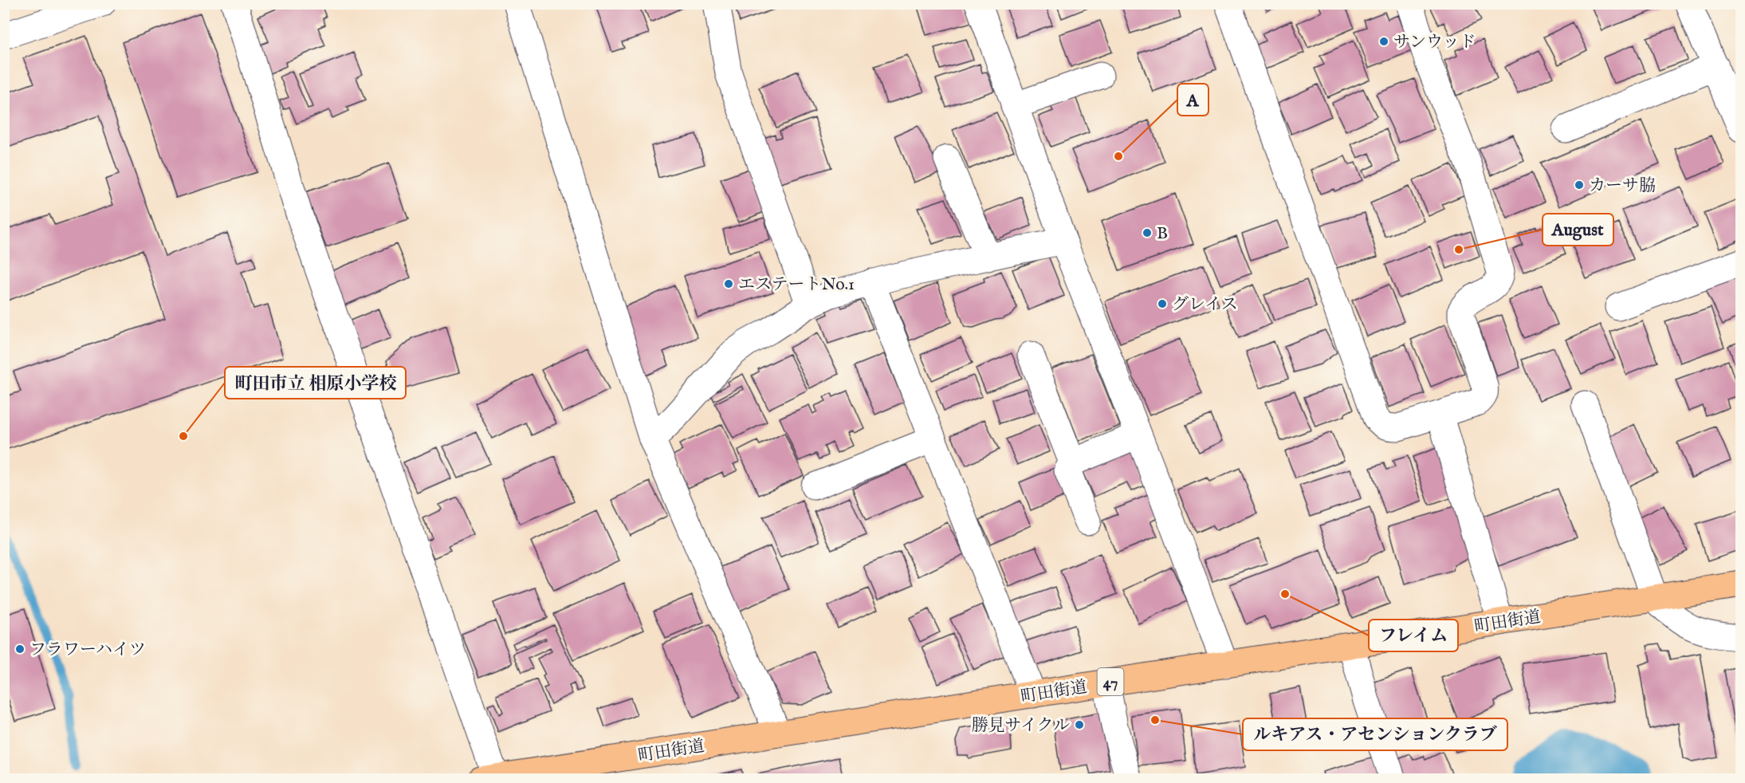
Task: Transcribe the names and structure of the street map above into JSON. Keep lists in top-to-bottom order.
{
  "streets": {
    "main road": ["町田街道", "47"]
  },
  "places": [
    "サンウッド",
    "A",
    "カーサ脇",
    "B",
    "August",
    "エステートNo.1",
    "グレイス",
    "町田市立 相原小学校",
    "フレイム",
    "フラワーハイツ",
    "ルキアス・アセンションクラブ",
    "勝見サイクル"
  ]
}
